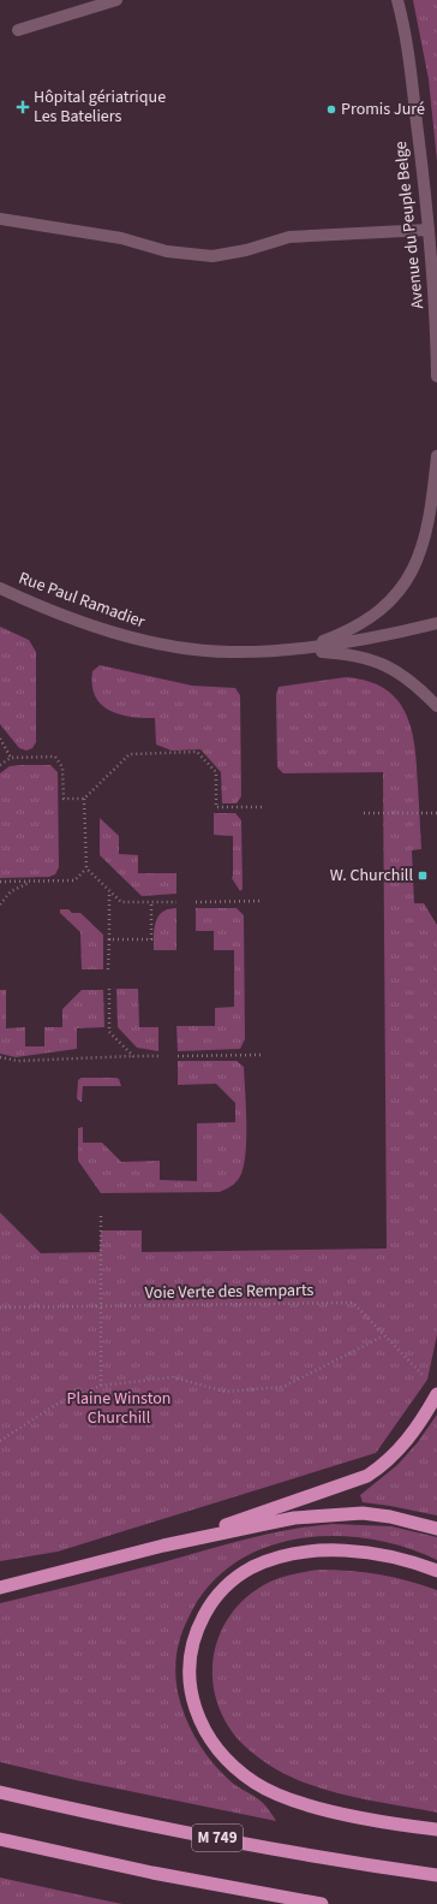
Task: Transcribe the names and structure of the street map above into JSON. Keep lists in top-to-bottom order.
{
  "streets": {
    "highway": ["M 749"],
    "street": ["Avenue du Peuple Belge", "Rue Paul Ramadier"],
    "path": ["Voie Verte des Remparts"]
  },
  "parks": ["Plaine Winston Churchill"],
  "places": {
    "health": ["Hôpital gériatrique Les Bateliers"],
    "other": ["Promis Juré"],
    "transit": ["W. Churchill"]
  }
}
